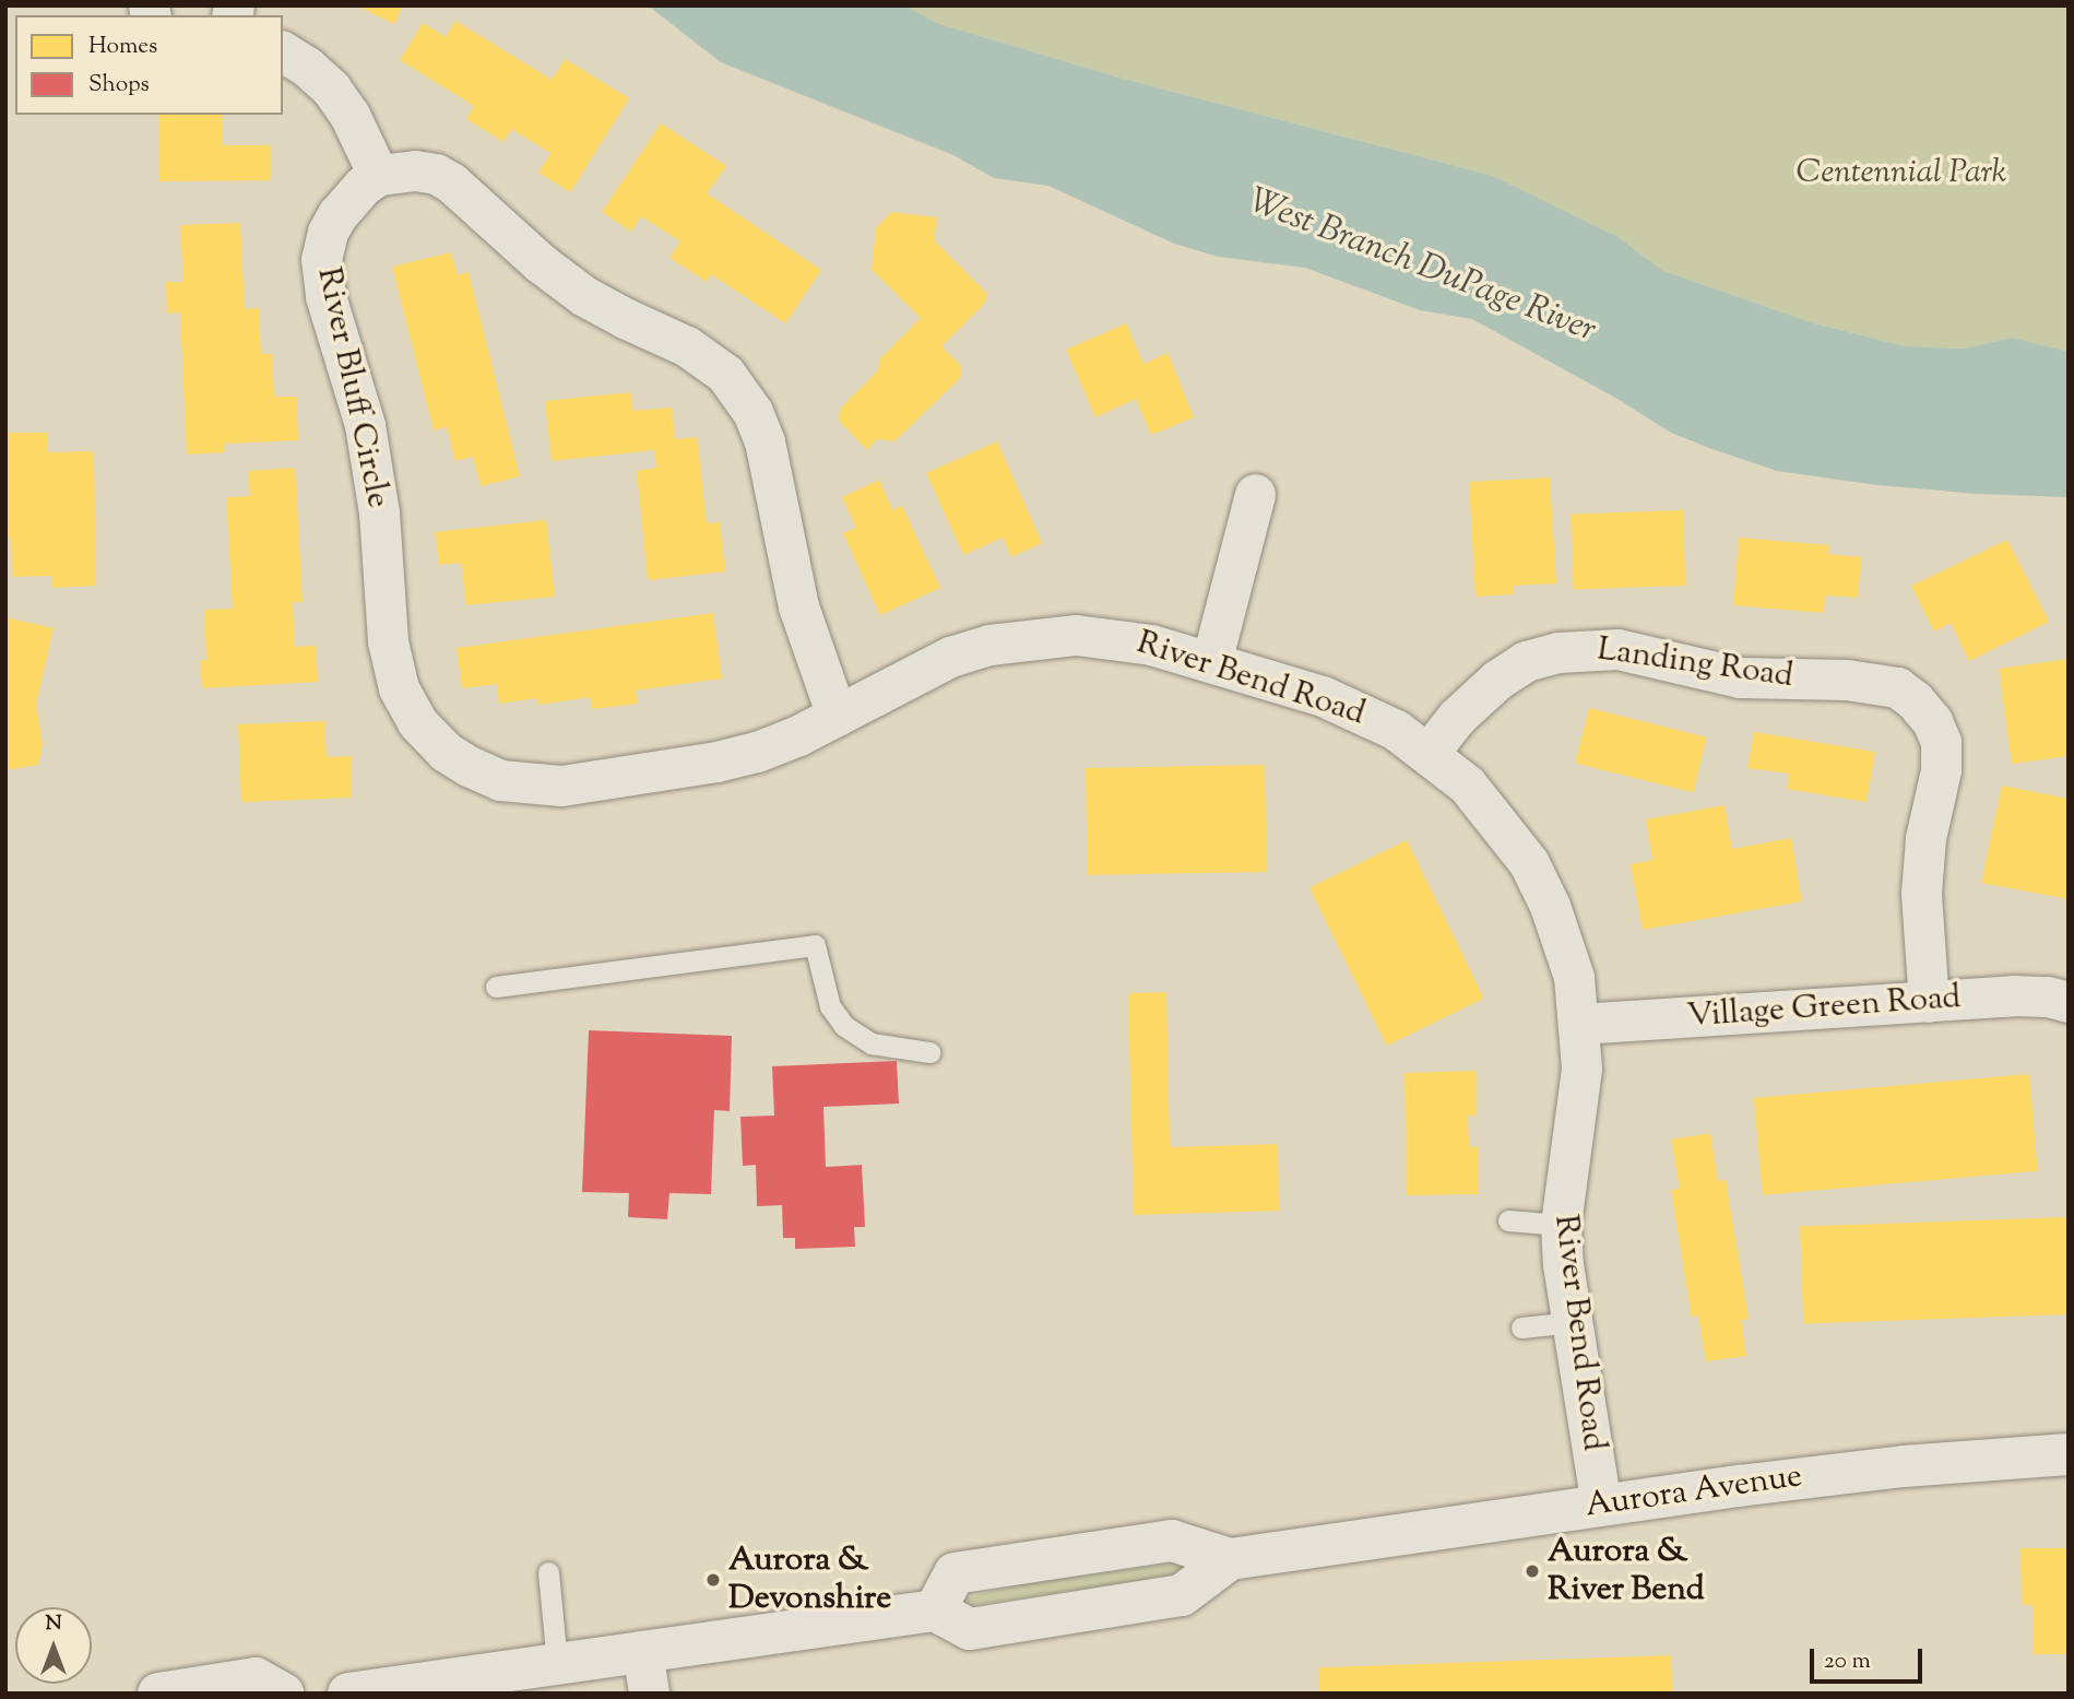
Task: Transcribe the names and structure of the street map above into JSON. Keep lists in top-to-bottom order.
{
  "streets": {
    "main road": ["Aurora Avenue"],
    "street": [
      "River Bluff Circle",
      "Landing Road",
      "River Bend Road",
      "Village Green Road"
    ]
  },
  "crossings": [
    ["River Bluff Circle", "River Bend Road"],
    ["Landing Road", "River Bend Road"],
    ["Landing Road", "Village Green Road"],
    ["River Bend Road", "Village Green Road"],
    ["River Bend Road", "Aurora Avenue"]
  ],
  "water": ["West Branch DuPage River"],
  "parks": ["Centennial Park"],
  "places": ["Aurora & River Bend", "Aurora & Devonshire"],
  "legend": ["Homes", "Shops"],
  "scale_bar": "20 m",
  "north": "top"
}
